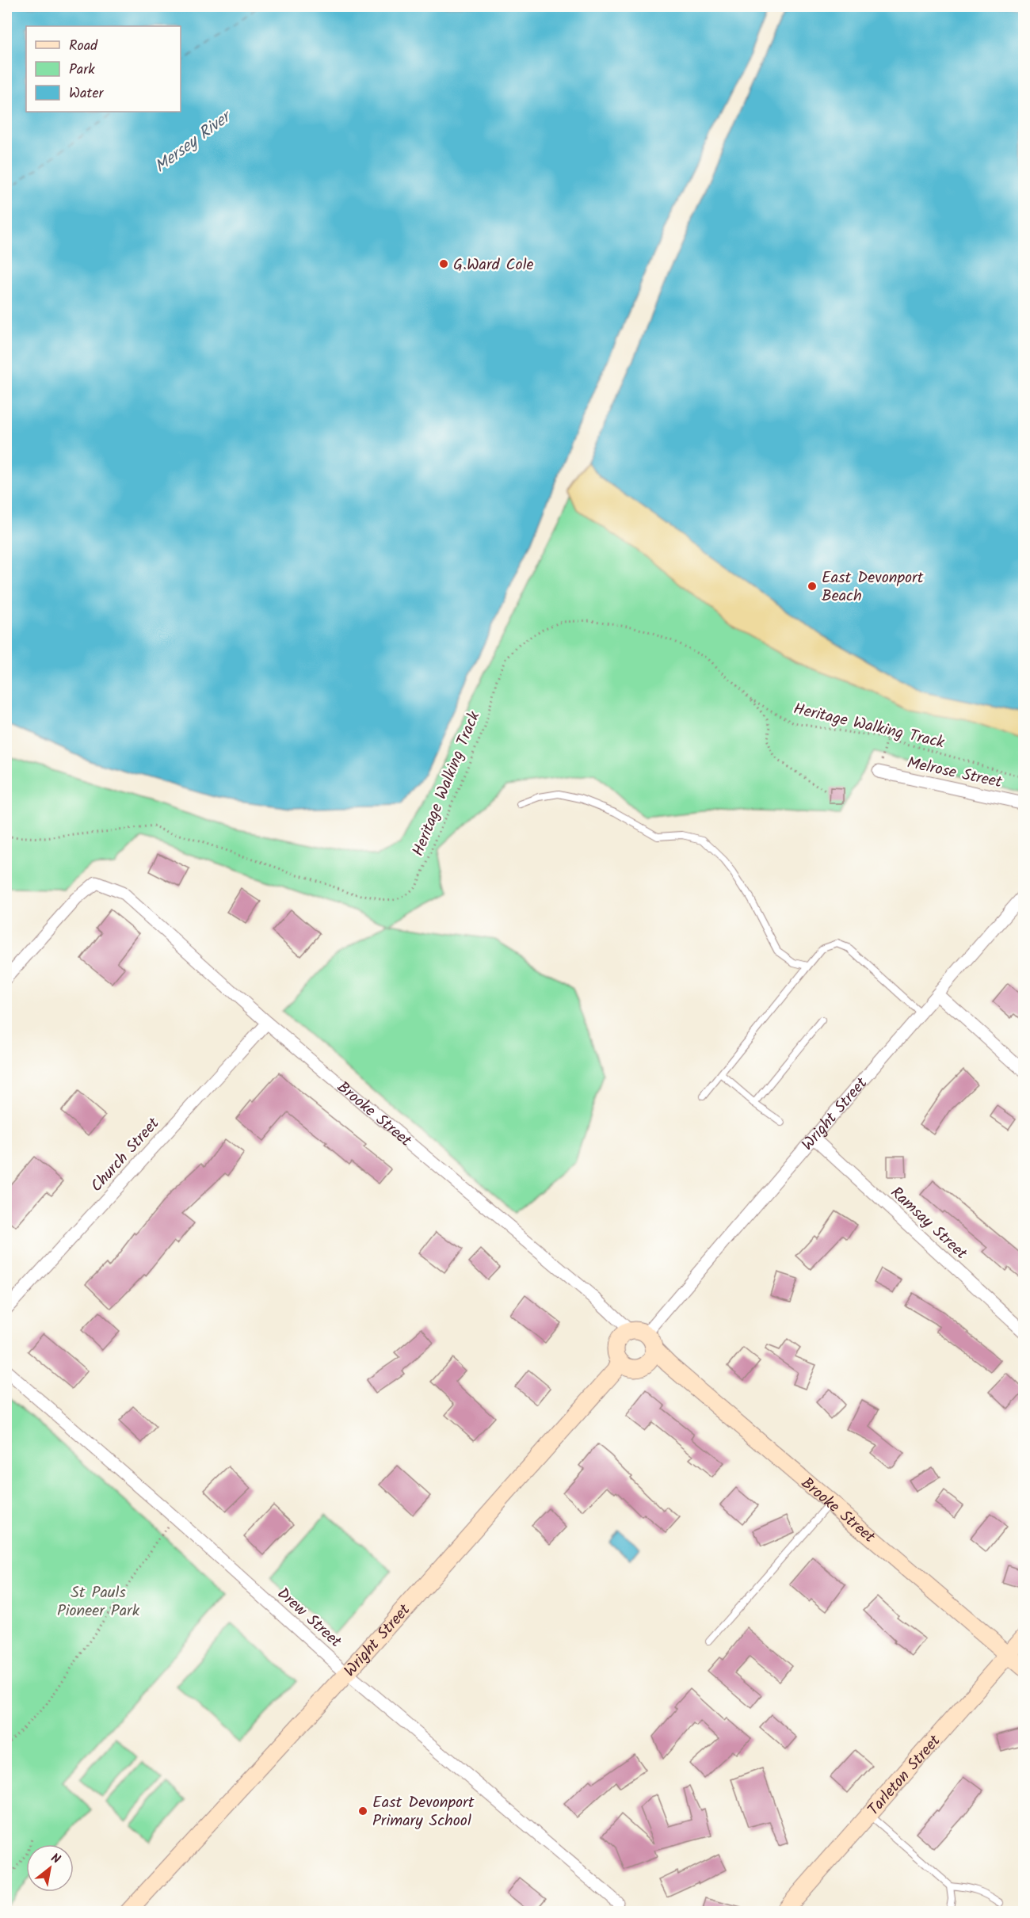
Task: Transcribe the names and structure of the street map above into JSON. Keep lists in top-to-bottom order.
{
  "streets": {
    "street": [
      "Melrose Street",
      "Brooke Street",
      "Wright Street",
      "Church Street",
      "Ramsay Street",
      "Drew Street",
      "Tarleton Street"
    ],
    "path": ["Heritage Walking Track"]
  },
  "crossings": [
    ["Brooke Street", "Wright Street"],
    ["Brooke Street", "Church Street"],
    ["Brooke Street", "Tarleton Street"],
    ["Wright Street", "Ramsay Street"],
    ["Wright Street", "Drew Street"]
  ],
  "water": ["Mersey River"],
  "parks": ["St Pauls Pioneer Park"],
  "places": ["G.Ward Cole", "East Devonport Beach", "East Devonport Primary School"],
  "legend": ["Road", "Park", "Water"],
  "north": "top right"
}
